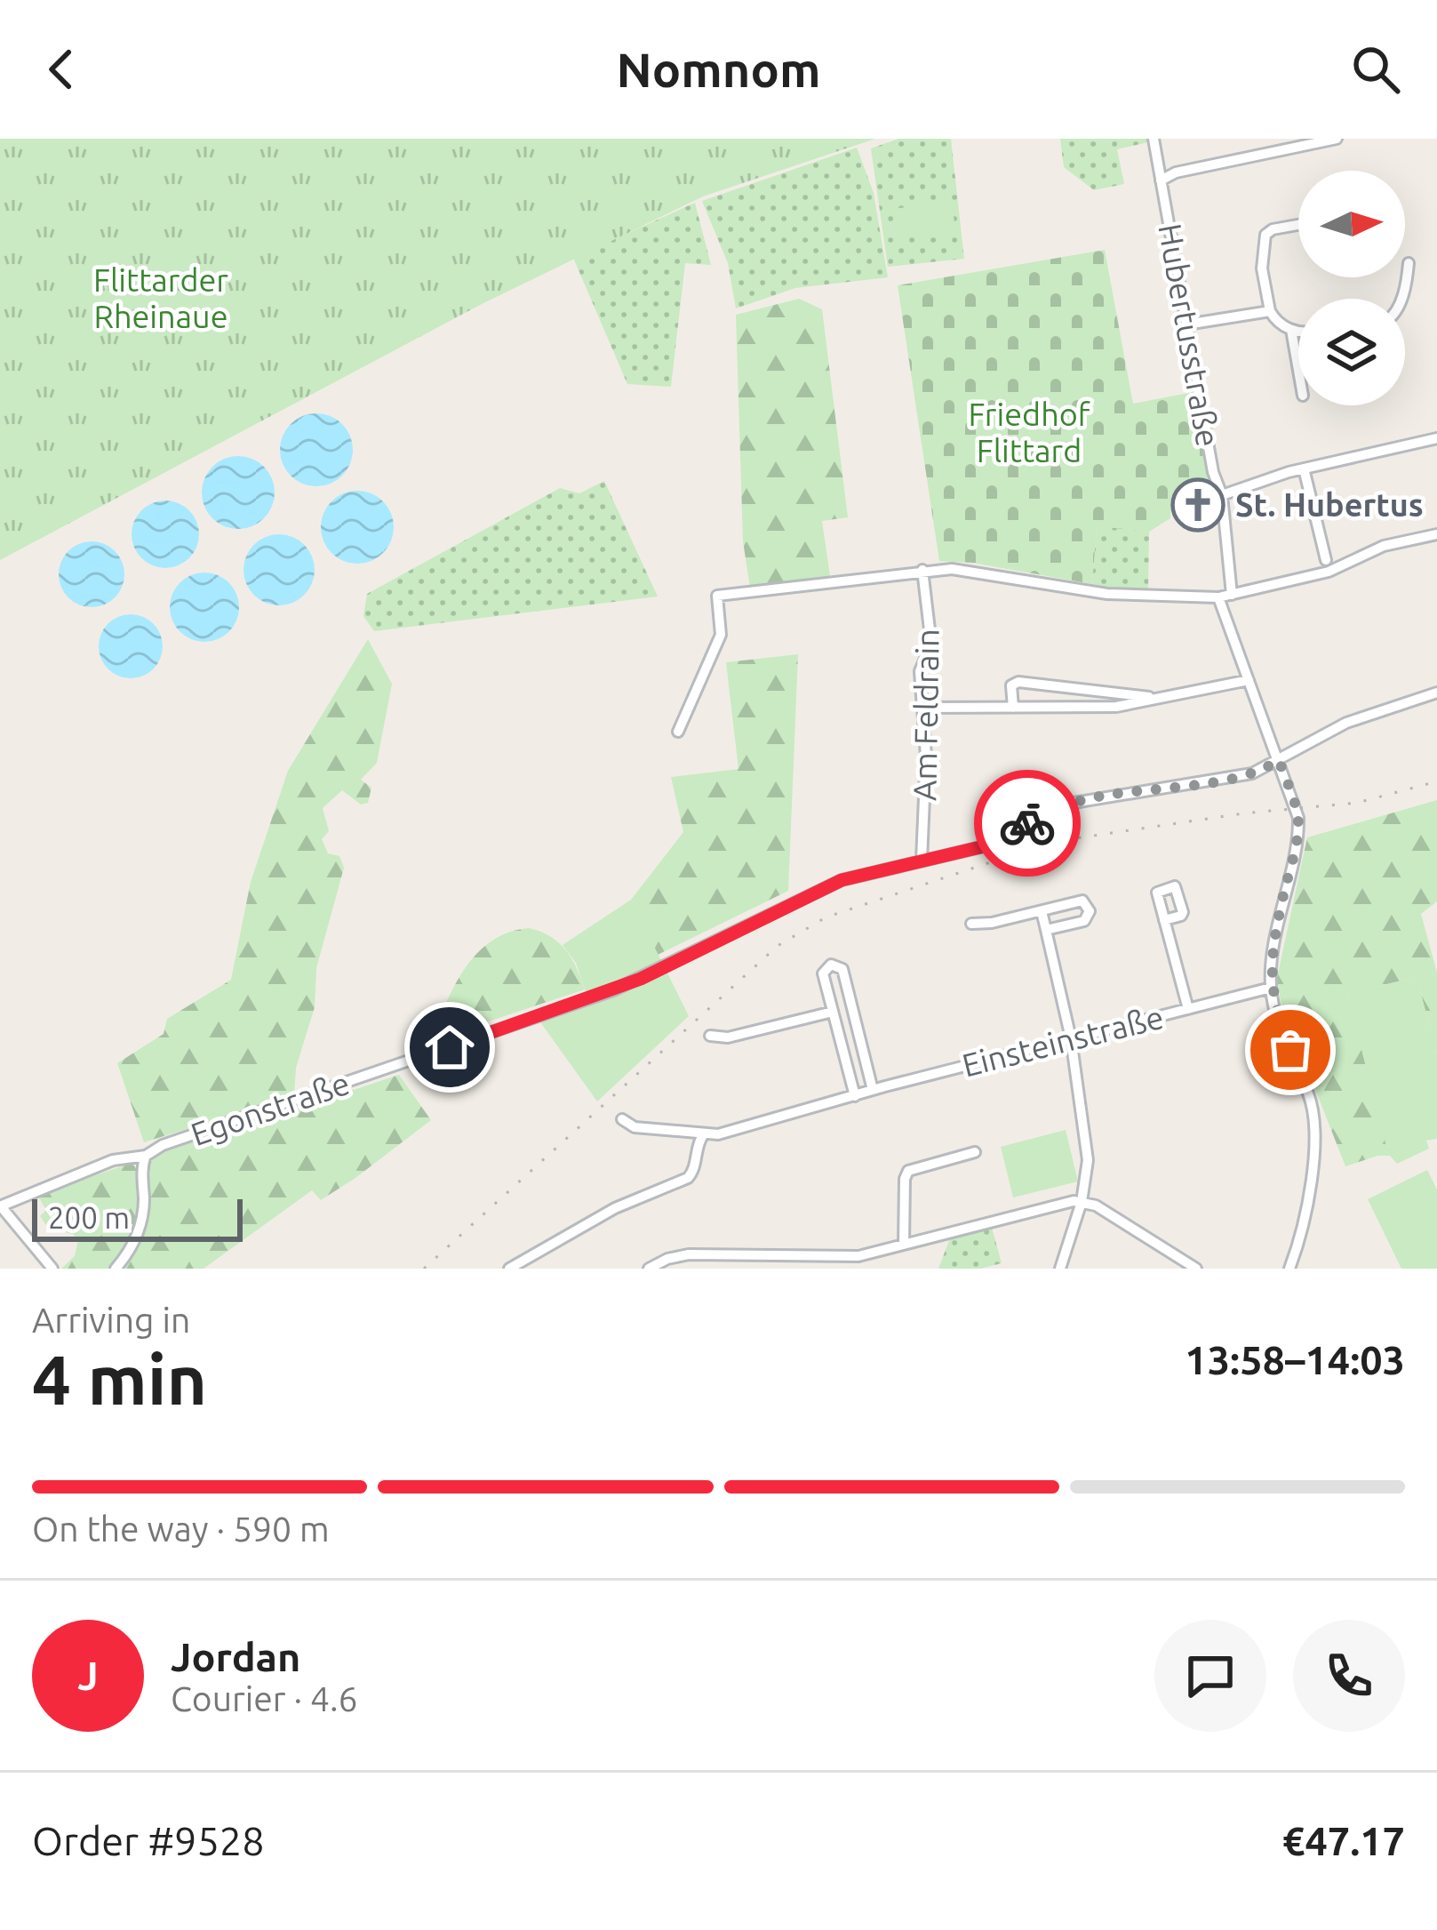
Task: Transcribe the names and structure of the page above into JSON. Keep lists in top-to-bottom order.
{
  "streets": {
    "street": [
      "Hubertusstraße",
      "Am Feldrain",
      "Einsteinstraße",
      "Egonstraße"
    ]
  },
  "crossings": [
    ["Am Feldrain", "Egonstraße"]
  ],
  "parks": ["Flittarder Rheinaue", "Friedhof Flittard"],
  "places": {
    "church": ["St. Hubertus"]
  },
  "scale_bar": "200 m",
  "north": "right",
  "page": {
    "header": "Nomnom",
    "scale": "200 m",
    "heading": ["4 min", "Arriving in", "13:58–14:03"],
    "panel": [
      "Jordan",
      "Courier · 4.6",
      "Order #9528",
      "€47.17"
    ],
    "bar": "On the way · 590 m",
    "round": "J"
  }
}
